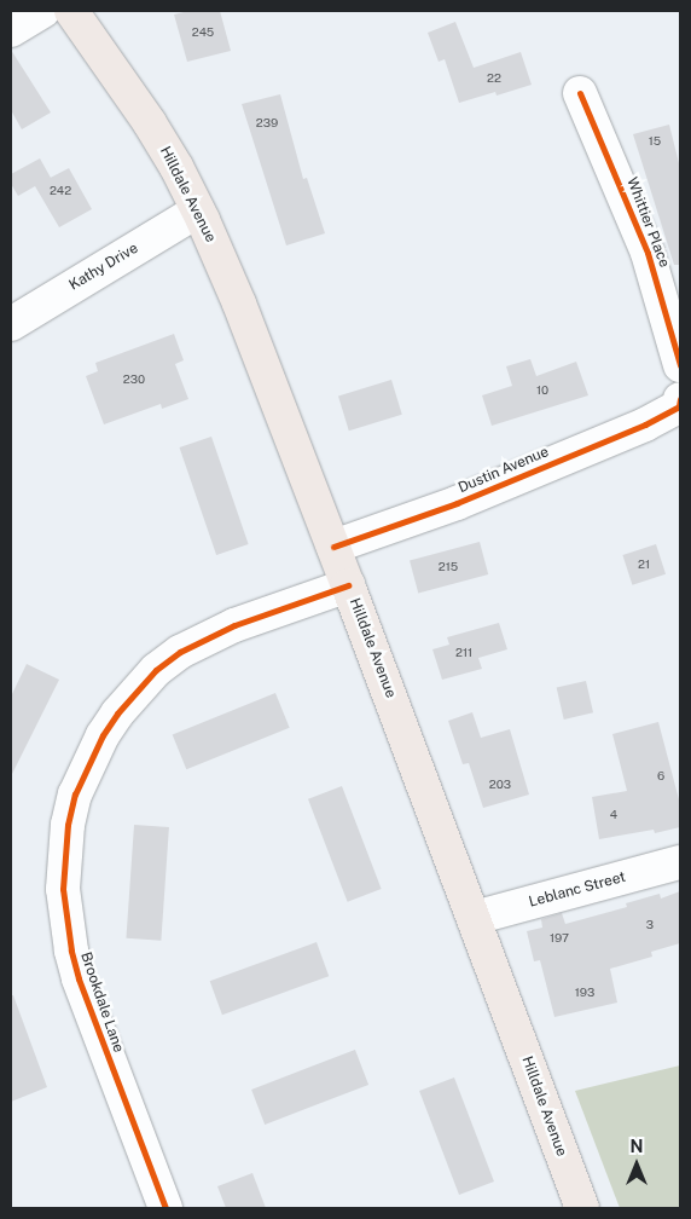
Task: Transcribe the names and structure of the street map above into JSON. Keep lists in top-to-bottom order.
{
  "streets": {
    "main road": ["Hilldale Avenue"],
    "street": [
      "Whittier Place",
      "Kathy Drive",
      "Dustin Avenue",
      "Leblanc Street",
      "Brookdale Lane"
    ]
  },
  "crossings": [
    ["Hilldale Avenue", "Kathy Drive"],
    ["Hilldale Avenue", "Dustin Avenue"],
    ["Hilldale Avenue", "Leblanc Street"],
    ["Hilldale Avenue", "Brookdale Lane"]
  ],
  "house_numbers": [
    "245",
    "22",
    "239",
    "15",
    "242",
    "230",
    "10",
    "21",
    "215",
    "211",
    "6",
    "203",
    "4",
    "3",
    "197",
    "193"
  ],
  "north": "top"
}
